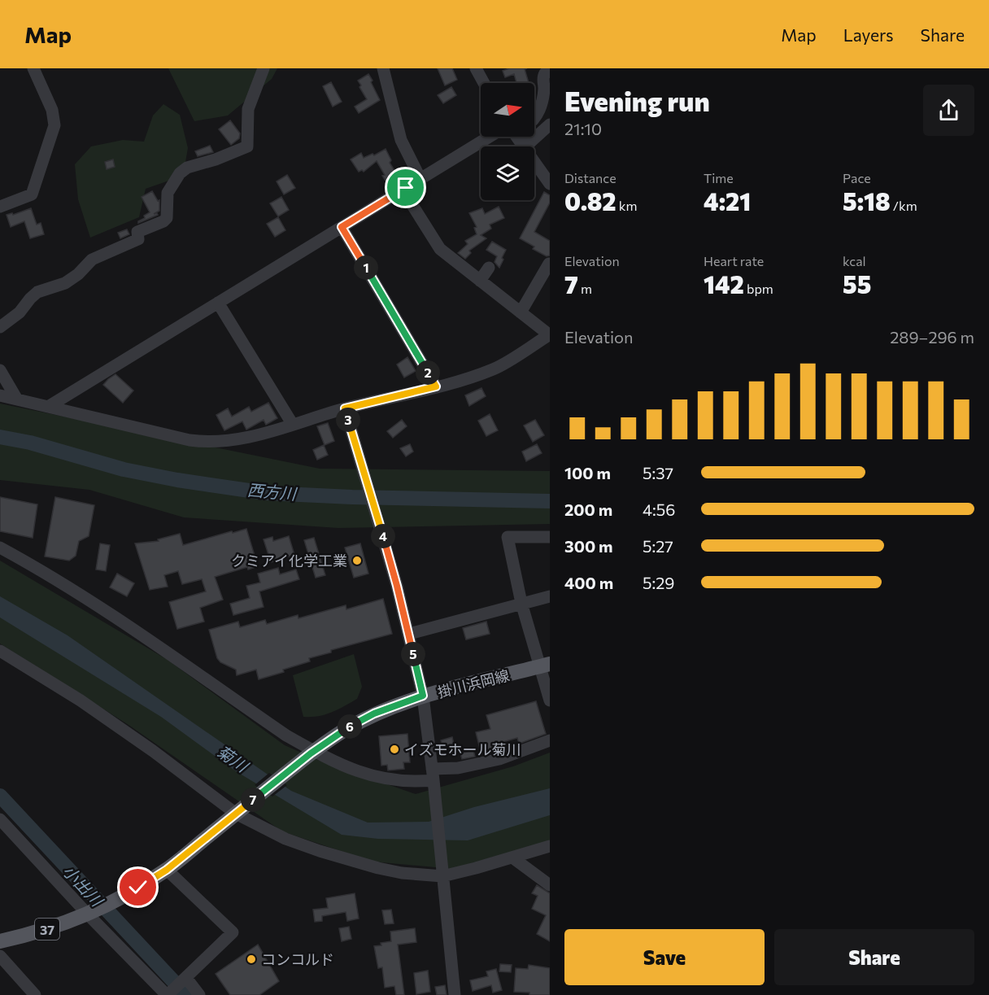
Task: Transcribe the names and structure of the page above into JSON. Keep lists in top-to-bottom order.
{
  "streets": {
    "main road": ["掛川浜岡線", "37"]
  },
  "water": ["西方川", "菊川", "小出川"],
  "places": ["クミアイ化学工業", "イズモホール菊川", "コンコルド"],
  "north": "right",
  "page": {
    "header": "Map",
    "nav": ["Map", "Layers", "Share"],
    "heading": ["Evening run", "21:10"],
    "stats": [
      ["Distance", "0.82 km"],
      ["Time", "4:21"],
      ["Pace", "5:18 /km"],
      ["Elevation", "7 m"],
      ["Heart rate", "142 bpm"],
      ["kcal", "55"]
    ],
    "pins": [
      "1",
      "2",
      "3",
      "4",
      "5",
      "6",
      "7"
    ],
    "chart": ["Elevation", "289–296 m"],
    "list": [
      {
        "name": "100 m",
        "note": "5:37"
      },
      {
        "name": "200 m",
        "note": "4:56"
      },
      {
        "name": "300 m",
        "note": "5:27"
      },
      {
        "name": "400 m",
        "note": "5:29"
      }
    ],
    "buttons": ["Save", "Share"]
  }
}
